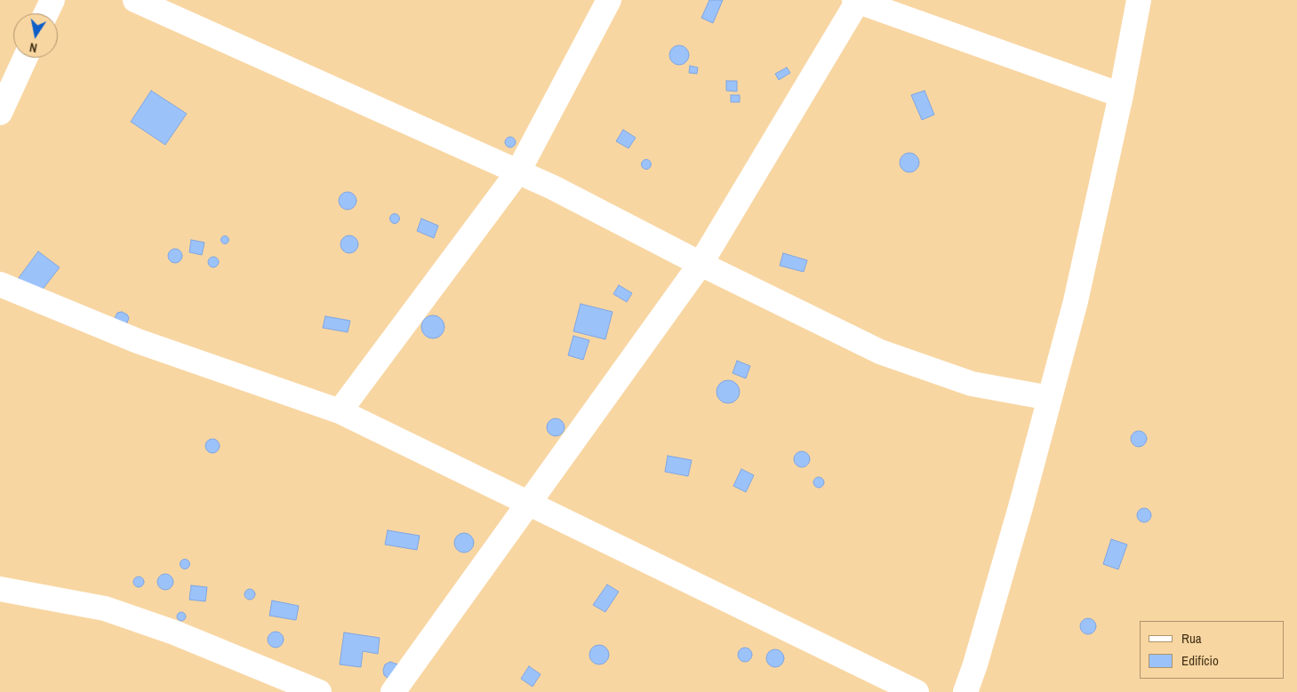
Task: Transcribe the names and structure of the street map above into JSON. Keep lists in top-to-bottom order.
{
  "legend": ["Rua", "Edifício"],
  "north": "bottom"
}
